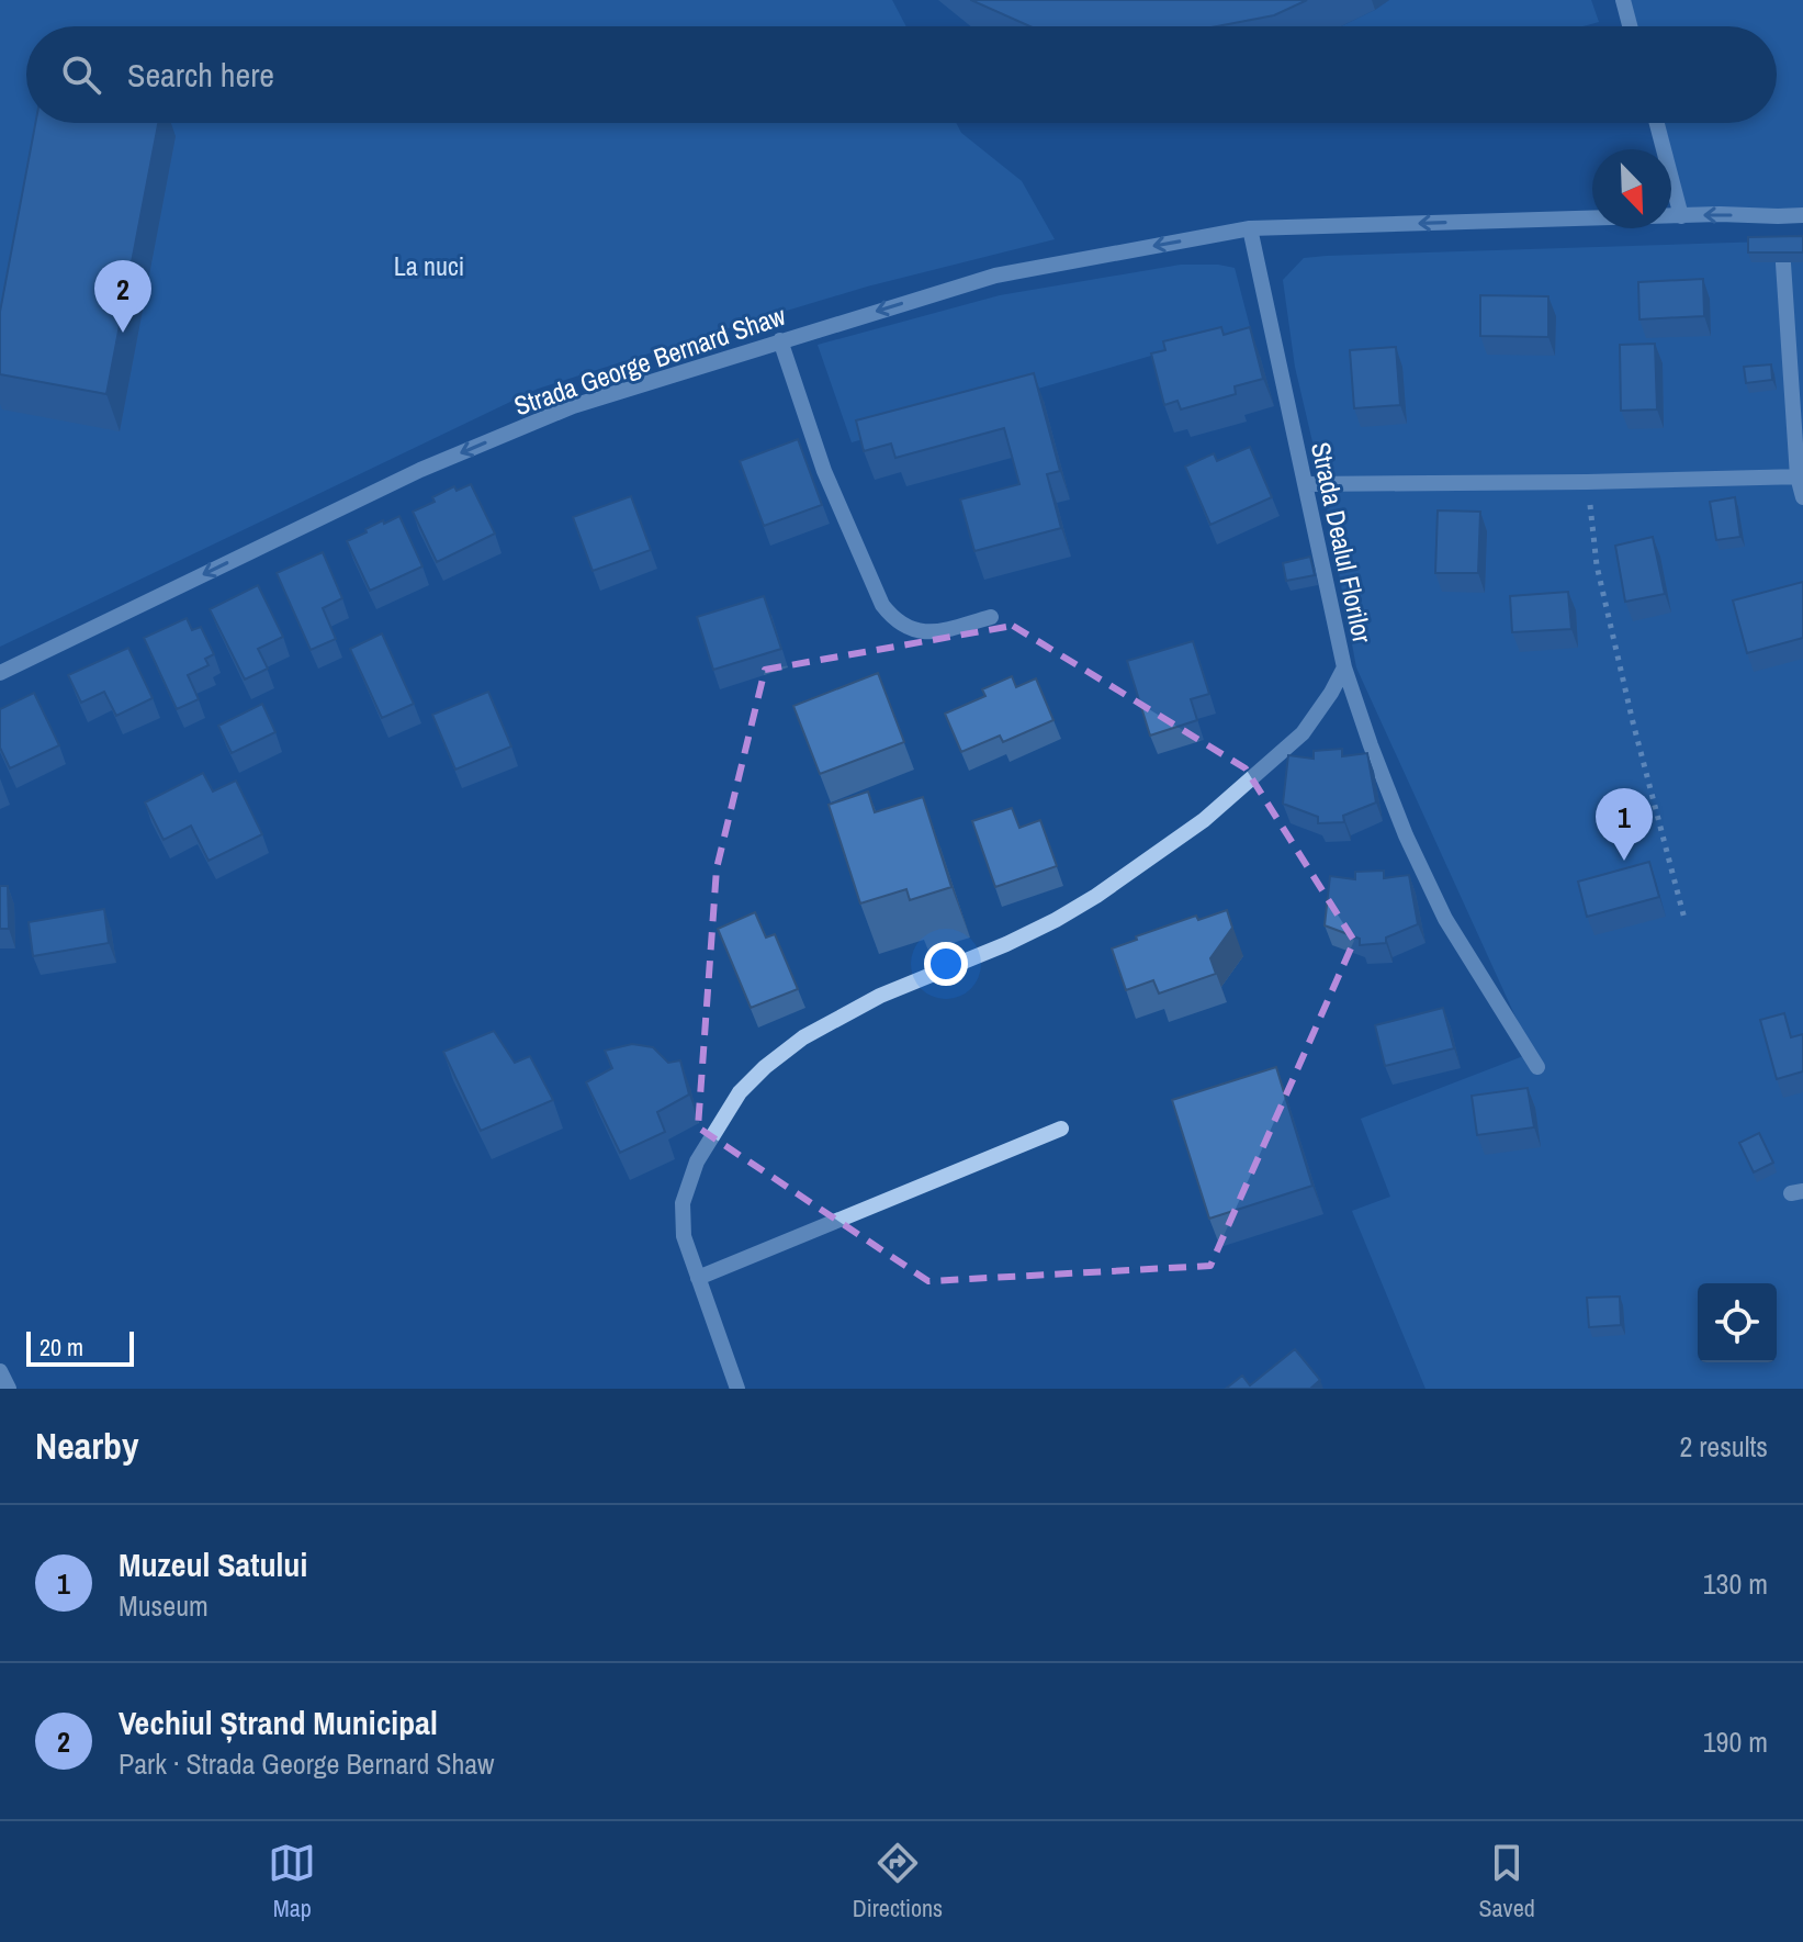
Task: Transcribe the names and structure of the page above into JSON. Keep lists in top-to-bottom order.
{
  "streets": {
    "street": ["Strada George Bernard Shaw", "Strada Dealul Florilor"]
  },
  "crossings": [
    ["Strada George Bernard Shaw", "Strada Dealul Florilor"]
  ],
  "one_way": ["Strada George Bernard Shaw"],
  "parks": ["La nuci"],
  "scale_bar": "20 m",
  "north": "bottom right",
  "page": {
    "search": "Search here",
    "pins": ["2", "1"],
    "scale": "20 m",
    "heading": ["Nearby", "2 results"],
    "list": [
      {
        "mark": "1",
        "name": "Muzeul Satului",
        "note": "Museum",
        "value": "130 m"
      },
      {
        "mark": "2",
        "name": "Vechiul Ștrand Municipal",
        "note": "Park · Strada George Bernard Shaw",
        "value": "190 m"
      }
    ],
    "nav": ["Map", "Directions", "Saved"]
  }
}
